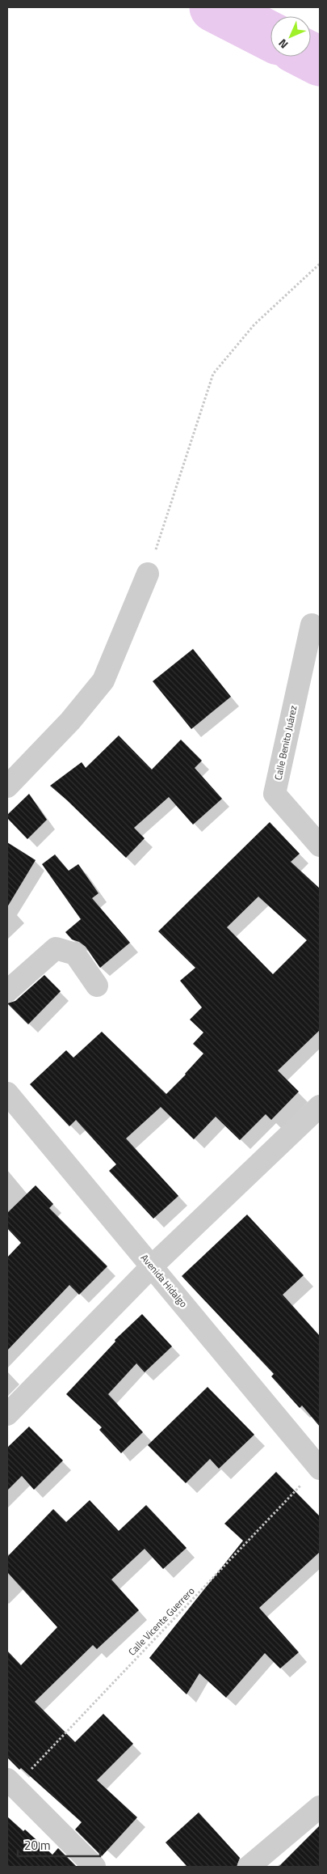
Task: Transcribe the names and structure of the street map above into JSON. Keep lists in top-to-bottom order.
{
  "streets": {
    "street": ["Calle Benito Juárez", "Avenida Hidalgo"],
    "path": ["Calle Vicente Guerrero"]
  },
  "crossings": [
    ["Avenida Hidalgo", "Calle Vicente Guerrero"]
  ],
  "scale_bar": "20 m",
  "north": "bottom left"
}
